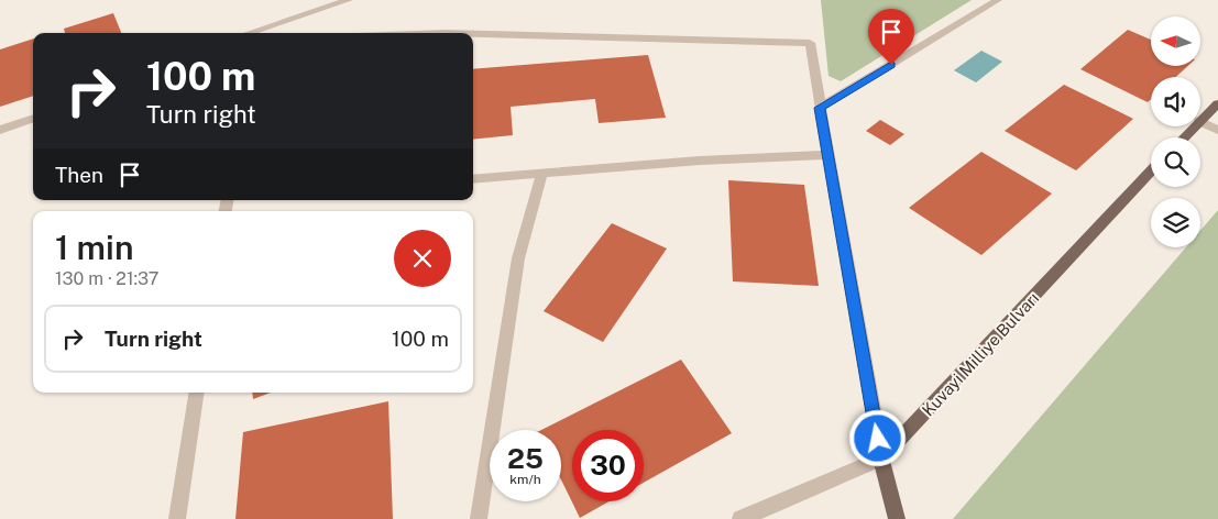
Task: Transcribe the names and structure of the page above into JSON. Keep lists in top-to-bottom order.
{
  "streets": {
    "main road": ["Kuvayi Milliye Bulvarı"]
  },
  "north": "left",
  "page": {
    "turn": ["100 m", "Turn right"],
    "then": "Then",
    "heading": ["1 min", "130 m · 21:37"],
    "list": [
      {
        "name": "Turn right",
        "value": "100 m"
      }
    ],
    "speed": "25 km/h",
    "limit": "30"
  }
}
